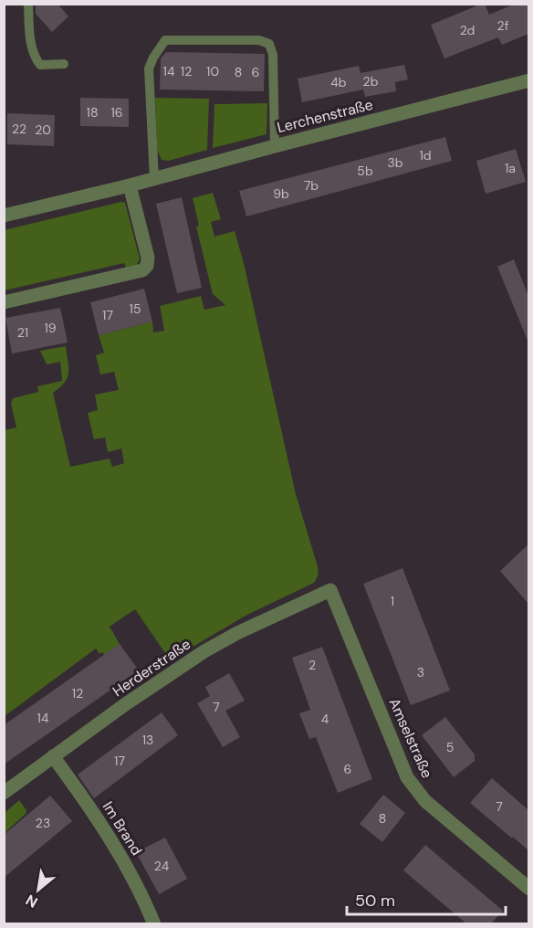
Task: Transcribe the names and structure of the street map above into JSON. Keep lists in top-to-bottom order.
{
  "streets": {
    "street": [
      "Lerchenstraße",
      "Herderstraße",
      "Amselstraße",
      "Im Brand"
    ]
  },
  "crossings": [
    ["Herderstraße", "Amselstraße"],
    ["Herderstraße", "Im Brand"]
  ],
  "house_numbers": [
    "2f",
    "2d",
    "14",
    "12",
    "10",
    "8",
    "6",
    "2b",
    "4b",
    "18",
    "16",
    "22",
    "20",
    "1d",
    "3b",
    "1a",
    "5b",
    "7b",
    "9b",
    "15",
    "17",
    "19",
    "21",
    "1",
    "2",
    "3",
    "12",
    "7",
    "14",
    "4",
    "13",
    "5",
    "17",
    "6",
    "7",
    "8",
    "23",
    "24"
  ],
  "scale_bar": "50 m",
  "north": "bottom left"
}
